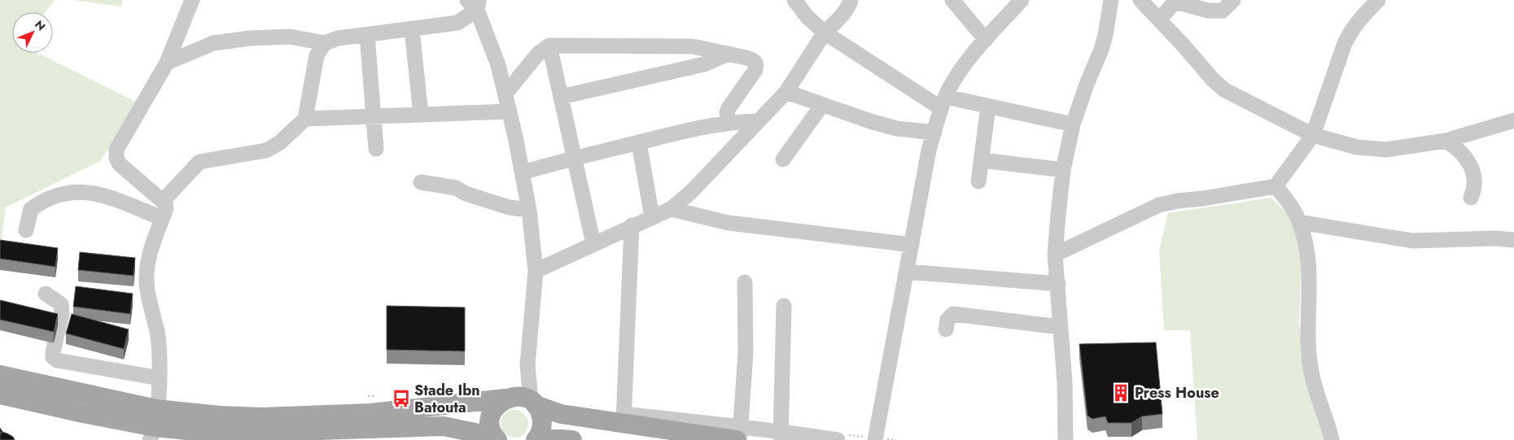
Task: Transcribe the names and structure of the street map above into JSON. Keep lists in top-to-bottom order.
{
  "places": {
    "building": ["Press House"],
    "bus stop": ["Stade Ibn Batouta"]
  },
  "north": "top right"
}
